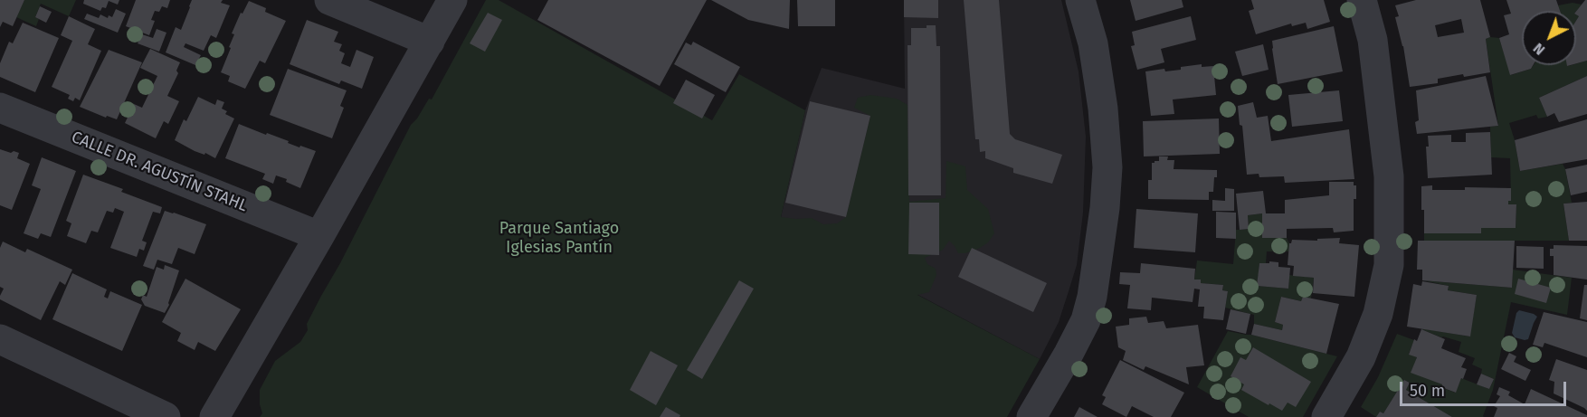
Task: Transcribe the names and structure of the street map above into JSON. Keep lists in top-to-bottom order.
{
  "streets": {
    "street": ["CALLE DR. AGUSTÍN STAHL"]
  },
  "parks": ["Parque Santiago Iglesias Pantín"],
  "scale_bar": "50 m",
  "north": "bottom left"
}
